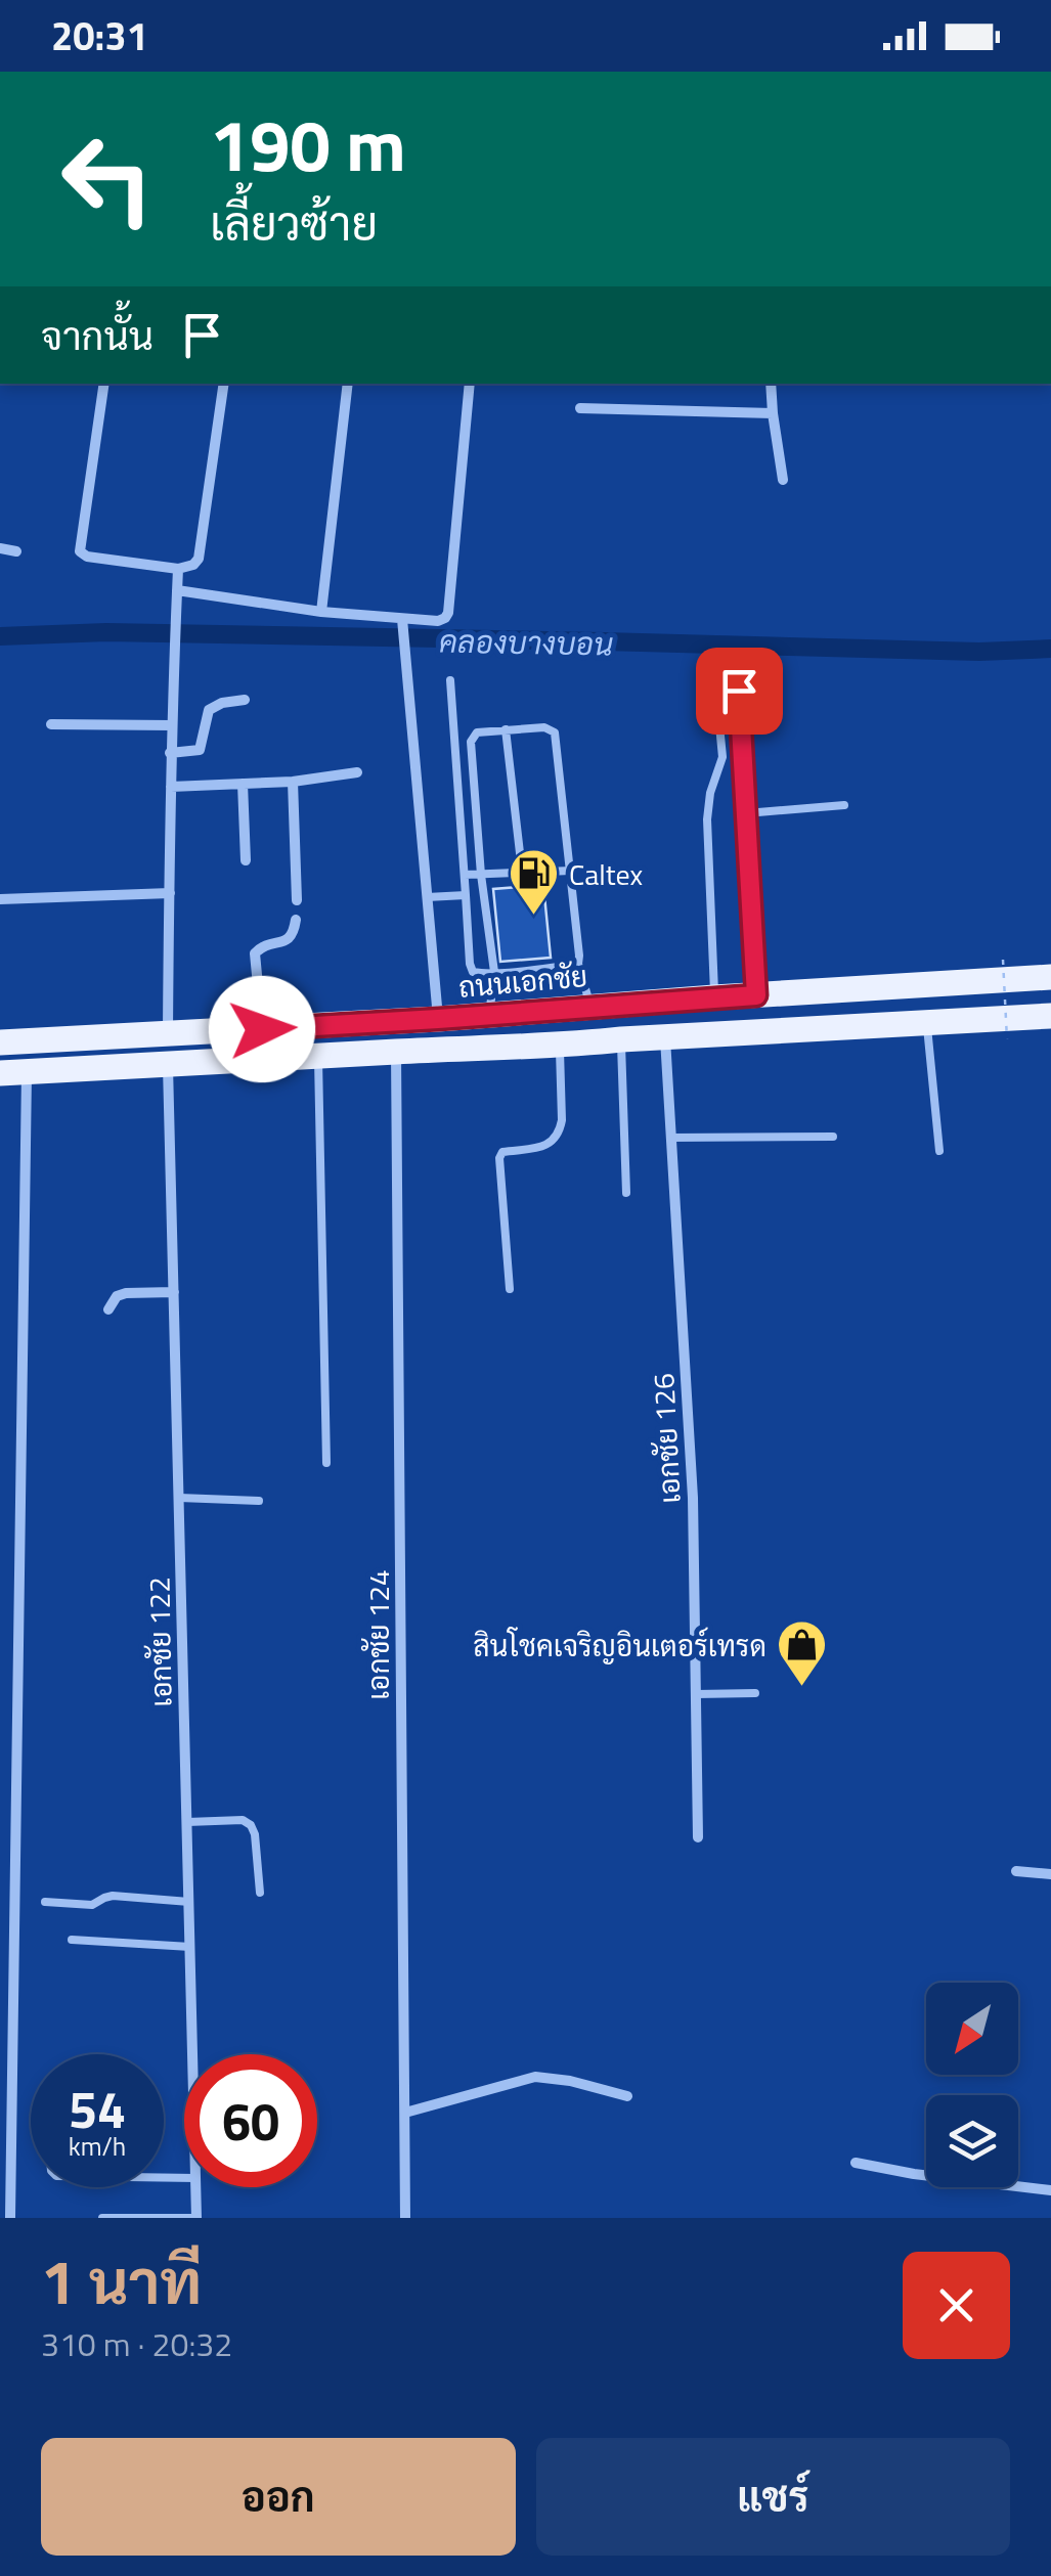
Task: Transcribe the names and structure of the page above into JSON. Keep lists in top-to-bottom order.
{
  "streets": {
    "main road": ["ถนนเอกชัย"],
    "street": ["เอกชัย 126", "เอกชัย 124", "เอกชัย 122"]
  },
  "water": ["คลองบางบอน"],
  "places": {
    "fuel station": ["Caltex"],
    "shop": ["สินโชคเจริญอินเตอร์เทรด"]
  },
  "north": "bottom left",
  "page": {
    "status": "20:31",
    "turn": ["190 m", "เลี้ยวซ้าย"],
    "then": "จากนั้น",
    "speed": "54 km/h",
    "limit": "60",
    "heading": ["1 นาที", "310 m · 20:32"],
    "buttons": ["ออก", "แชร์"]
  }
}
